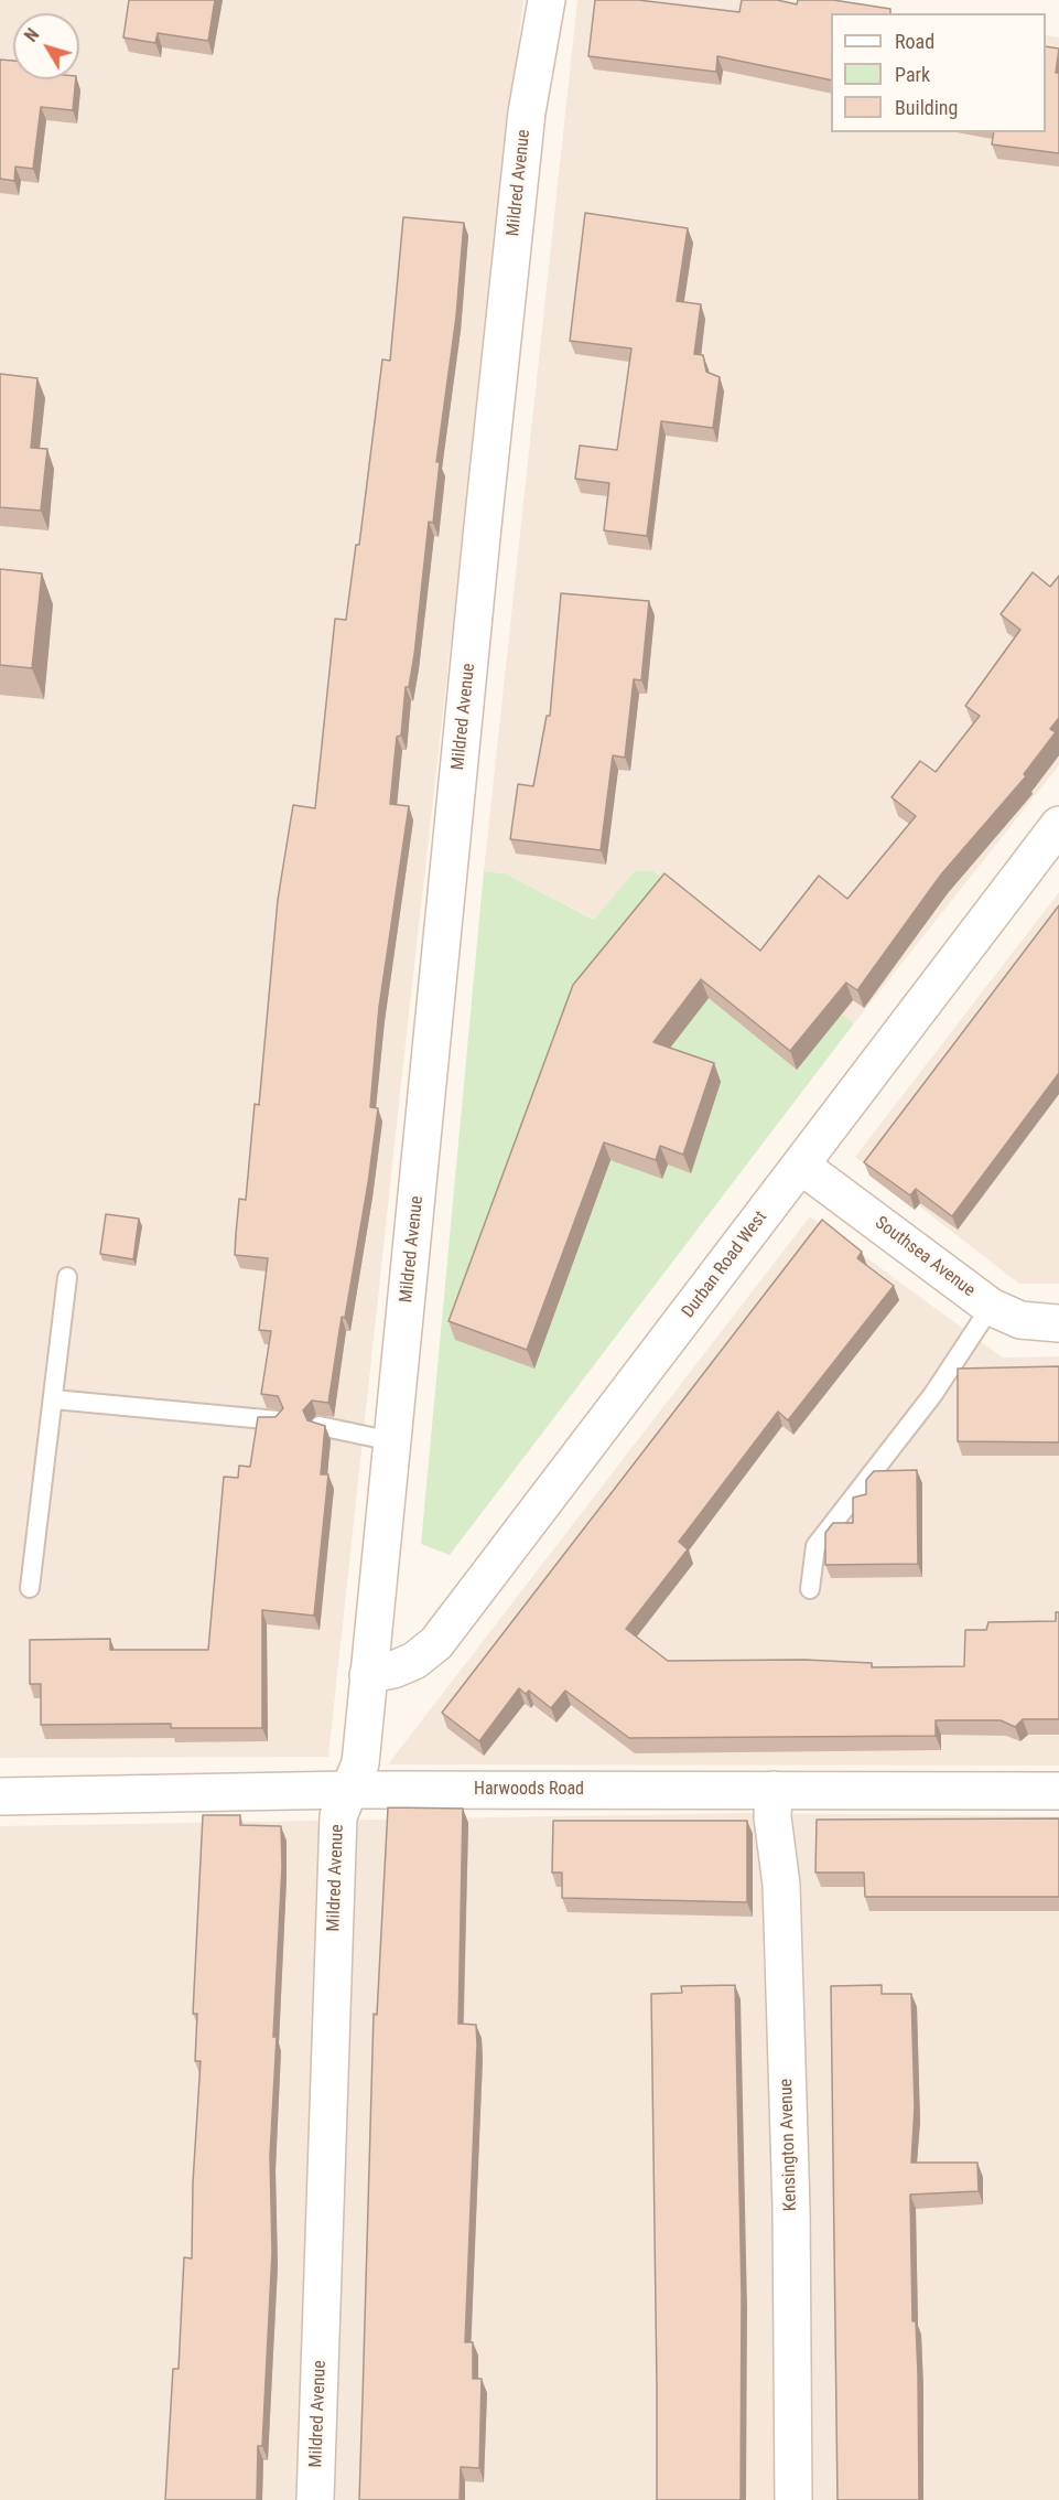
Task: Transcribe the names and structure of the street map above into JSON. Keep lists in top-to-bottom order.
{
  "streets": {
    "street": [
      "Mildred Avenue",
      "Southsea Avenue",
      "Durban Road West",
      "Harwoods Road",
      "Kensington Avenue"
    ]
  },
  "crossings": [
    ["Mildred Avenue", "Durban Road West"],
    ["Mildred Avenue", "Harwoods Road"],
    ["Southsea Avenue", "Durban Road West"],
    ["Harwoods Road", "Kensington Avenue"]
  ],
  "legend": ["Road", "Park", "Building"],
  "north": "top left"
}
